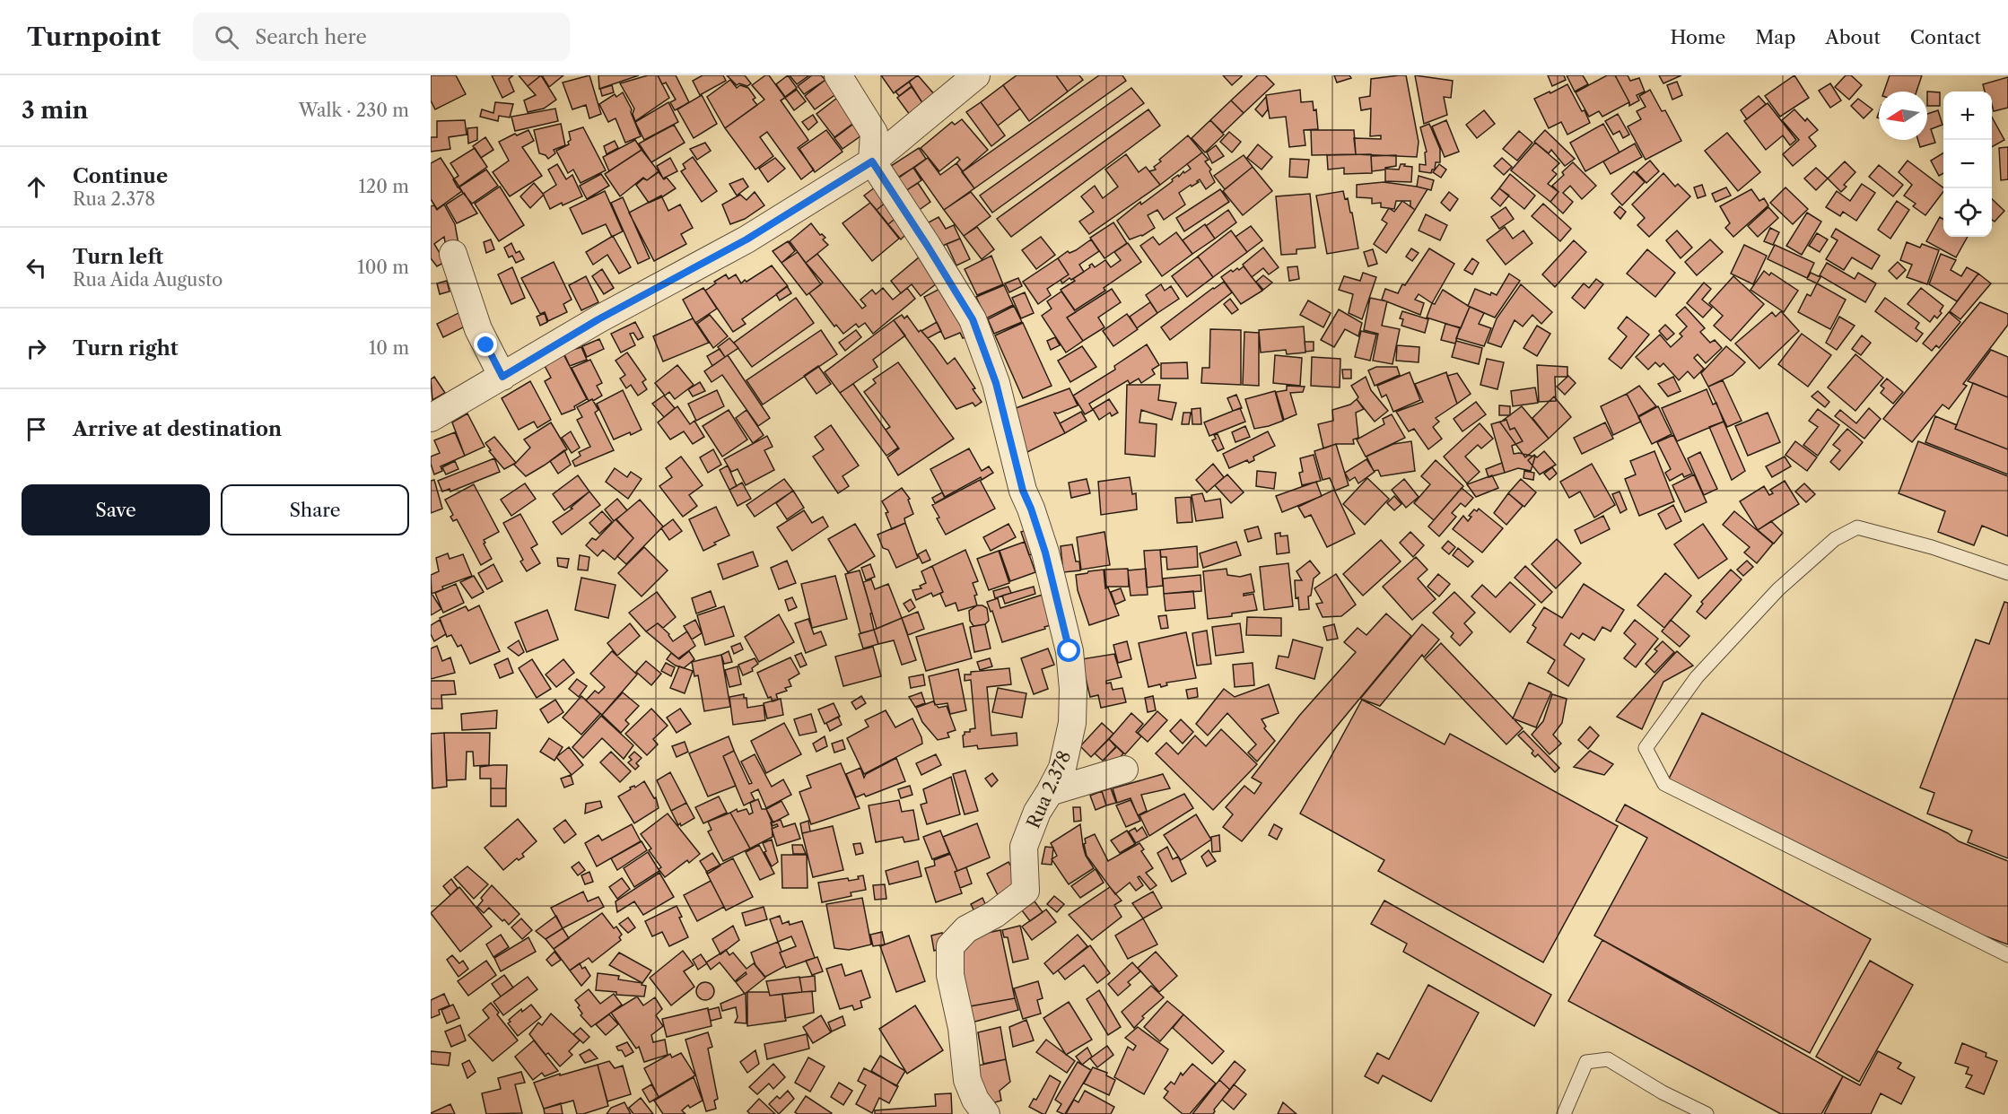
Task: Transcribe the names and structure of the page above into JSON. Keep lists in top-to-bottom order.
{
  "streets": {
    "street": ["Rua 2.378"]
  },
  "north": "left",
  "page": {
    "header": "Turnpoint",
    "search": "Search here",
    "nav": [
      "Home",
      "Map",
      "About",
      "Contact"
    ],
    "heading": ["3 min", "Walk · 230 m"],
    "map_buttons": ["+", "−"],
    "list": [
      ["Continue", "Rua 2.378", "120 m"],
      ["Turn left", "Rua Aida Augusto", "100 m"],
      ["Turn right", "10 m"],
      "Arrive at destination"
    ],
    "buttons": ["Save", "Share"]
  }
}
